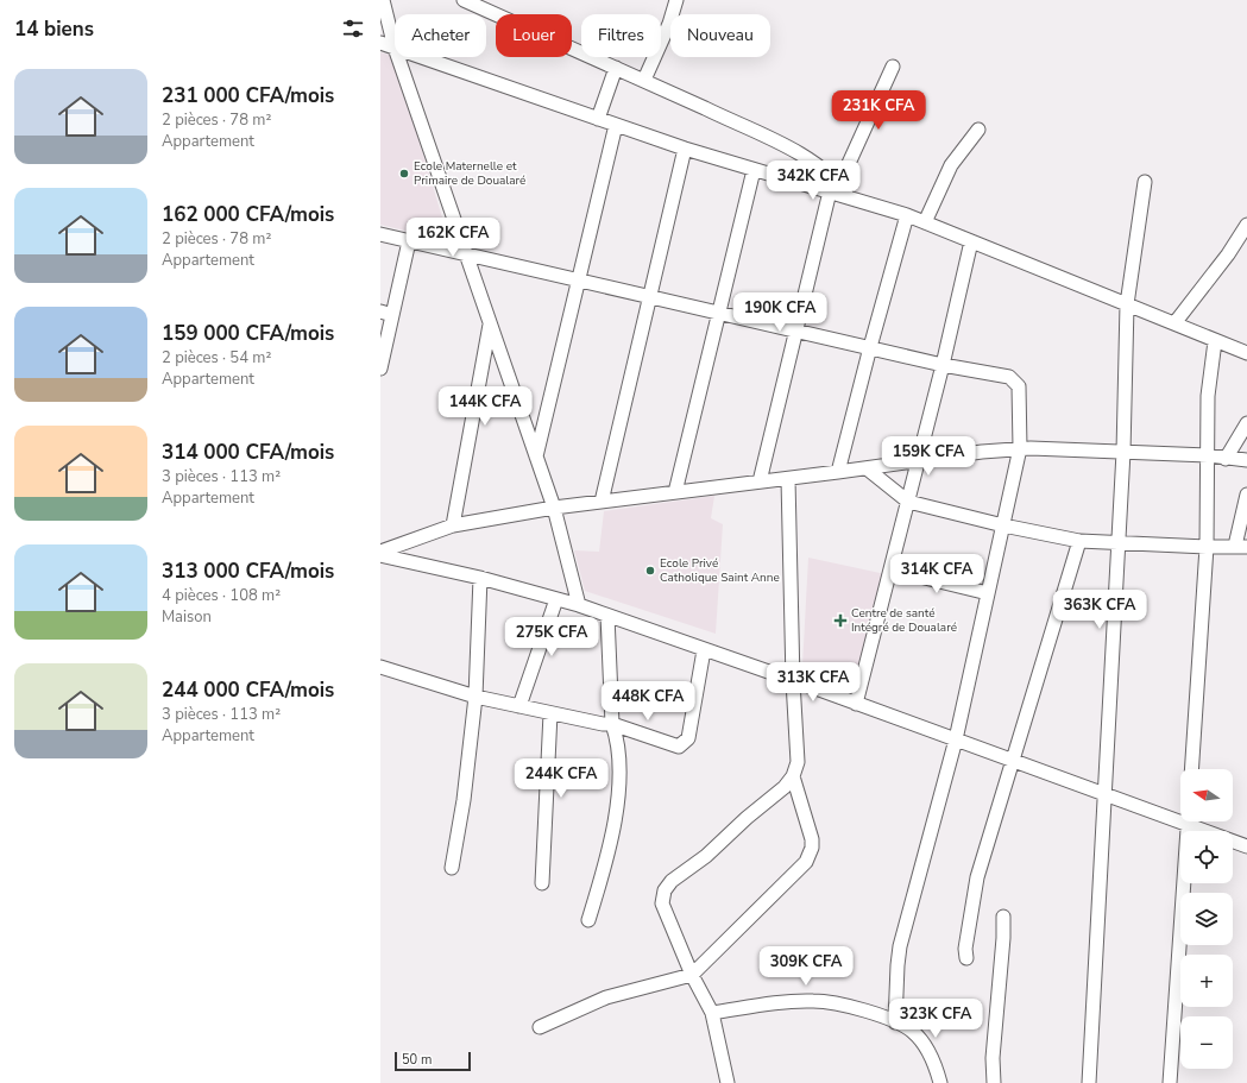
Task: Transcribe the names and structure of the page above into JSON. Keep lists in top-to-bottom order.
{
  "places": {
    "other": ["Ecole Maternelle et Primaire de Doualaré", "Ecole Privé Catholique Saint Anne"],
    "health": ["Centre de santé Intégré de Doualaré"]
  },
  "scale_bar": "50 m",
  "north": "left",
  "page": {
    "heading": "14 biens",
    "chip": [
      "Acheter",
      "Louer",
      "Filtres",
      "Nouveau"
    ],
    "list": [
      {
        "name": "231 000 CFA/mois",
        "note": "2 pièces · 78 m² · Appartement"
      },
      {
        "name": "162 000 CFA/mois",
        "note": "2 pièces · 78 m² · Appartement"
      },
      {
        "name": "159 000 CFA/mois",
        "note": "2 pièces · 54 m² · Appartement"
      },
      {
        "name": "314 000 CFA/mois",
        "note": "3 pièces · 113 m² · Appartement"
      },
      {
        "name": "313 000 CFA/mois",
        "note": "4 pièces · 108 m² · Maison"
      },
      {
        "name": "244 000 CFA/mois",
        "note": "3 pièces · 113 m² · Appartement"
      }
    ],
    "price": [
      "231K CFA",
      "342K CFA",
      "162K CFA",
      "190K CFA",
      "144K CFA",
      "159K CFA",
      "314K CFA",
      "363K CFA",
      "275K CFA",
      "313K CFA",
      "448K CFA",
      "244K CFA",
      "309K CFA",
      "323K CFA"
    ],
    "map_buttons": ["+", "−"],
    "scale": "50 m"
  }
}
